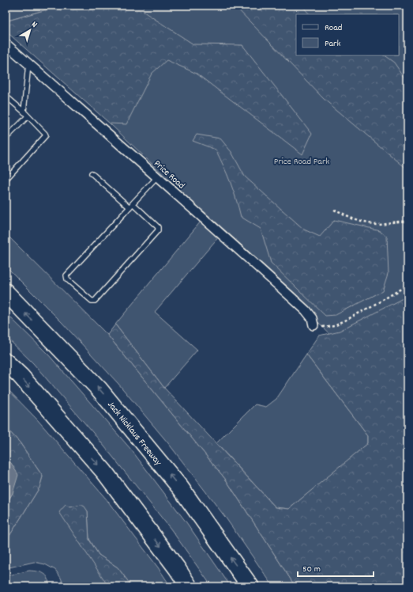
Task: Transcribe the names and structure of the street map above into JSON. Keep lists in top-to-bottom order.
{
  "streets": {
    "highway": ["Jack Nicklaus Freeway"],
    "street": ["Price Road"]
  },
  "parks": ["Price Road Park"],
  "legend": ["Road", "Park"],
  "scale_bar": "50 m",
  "north": "top right"
}
